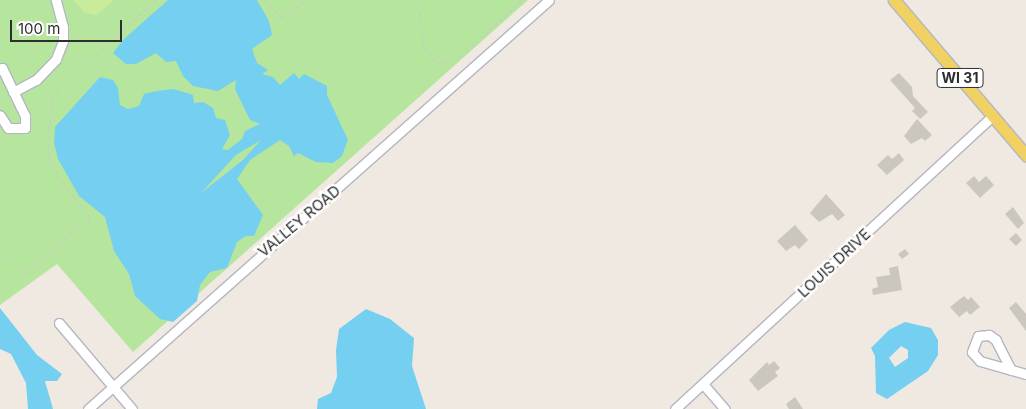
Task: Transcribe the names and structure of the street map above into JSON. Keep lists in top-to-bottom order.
{
  "streets": {
    "main road": ["WI 31"],
    "street": ["VALLEY ROAD", "LOUIS DRIVE"]
  },
  "crossings": [
    ["WI 31", "LOUIS DRIVE"]
  ],
  "scale_bar": "100 m"
}
